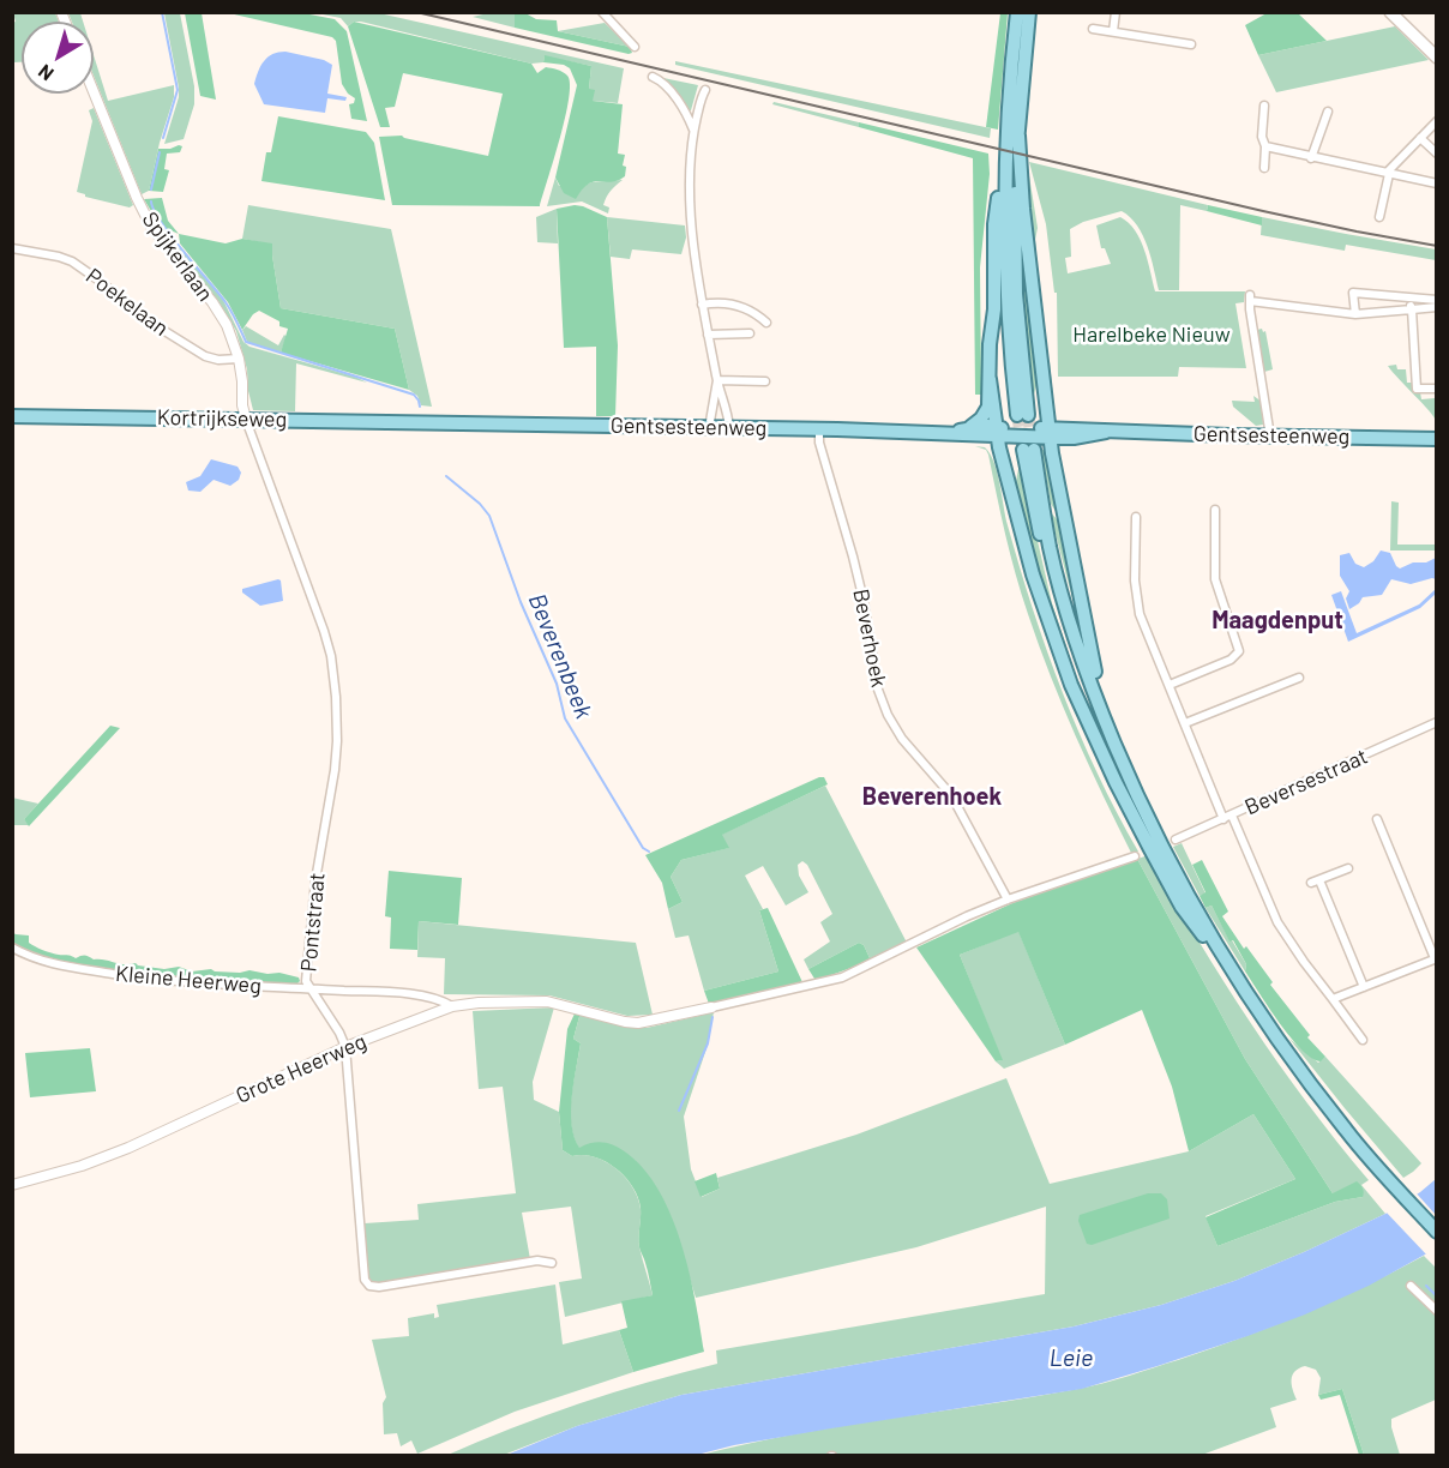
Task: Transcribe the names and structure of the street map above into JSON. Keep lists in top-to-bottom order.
{
  "streets": {
    "main road": ["Kortrijkseweg", "Gentsesteenweg"],
    "street": [
      "Spijkerlaan",
      "Poekelaan",
      "Beverhoek",
      "Beversestraat",
      "Pontstraat",
      "Kleine Heerweg",
      "Grote Heerweg"
    ]
  },
  "crossings": [
    ["Spijkerlaan", "Poekelaan"],
    ["Spijkerlaan", "Kortrijkseweg"],
    ["Spijkerlaan", "Pontstraat"],
    ["Kortrijkseweg", "Gentsesteenweg"],
    ["Kortrijkseweg", "Pontstraat"],
    ["Gentsesteenweg", "Beverhoek"],
    ["Pontstraat", "Kleine Heerweg"],
    ["Pontstraat", "Grote Heerweg"],
    ["Kleine Heerweg", "Grote Heerweg"]
  ],
  "districts": ["Maagdenput", "Beverenhoek"],
  "water": ["Beverenbeek", "Leie"],
  "parks": ["Harelbeke Nieuw"],
  "north": "bottom left"
}
